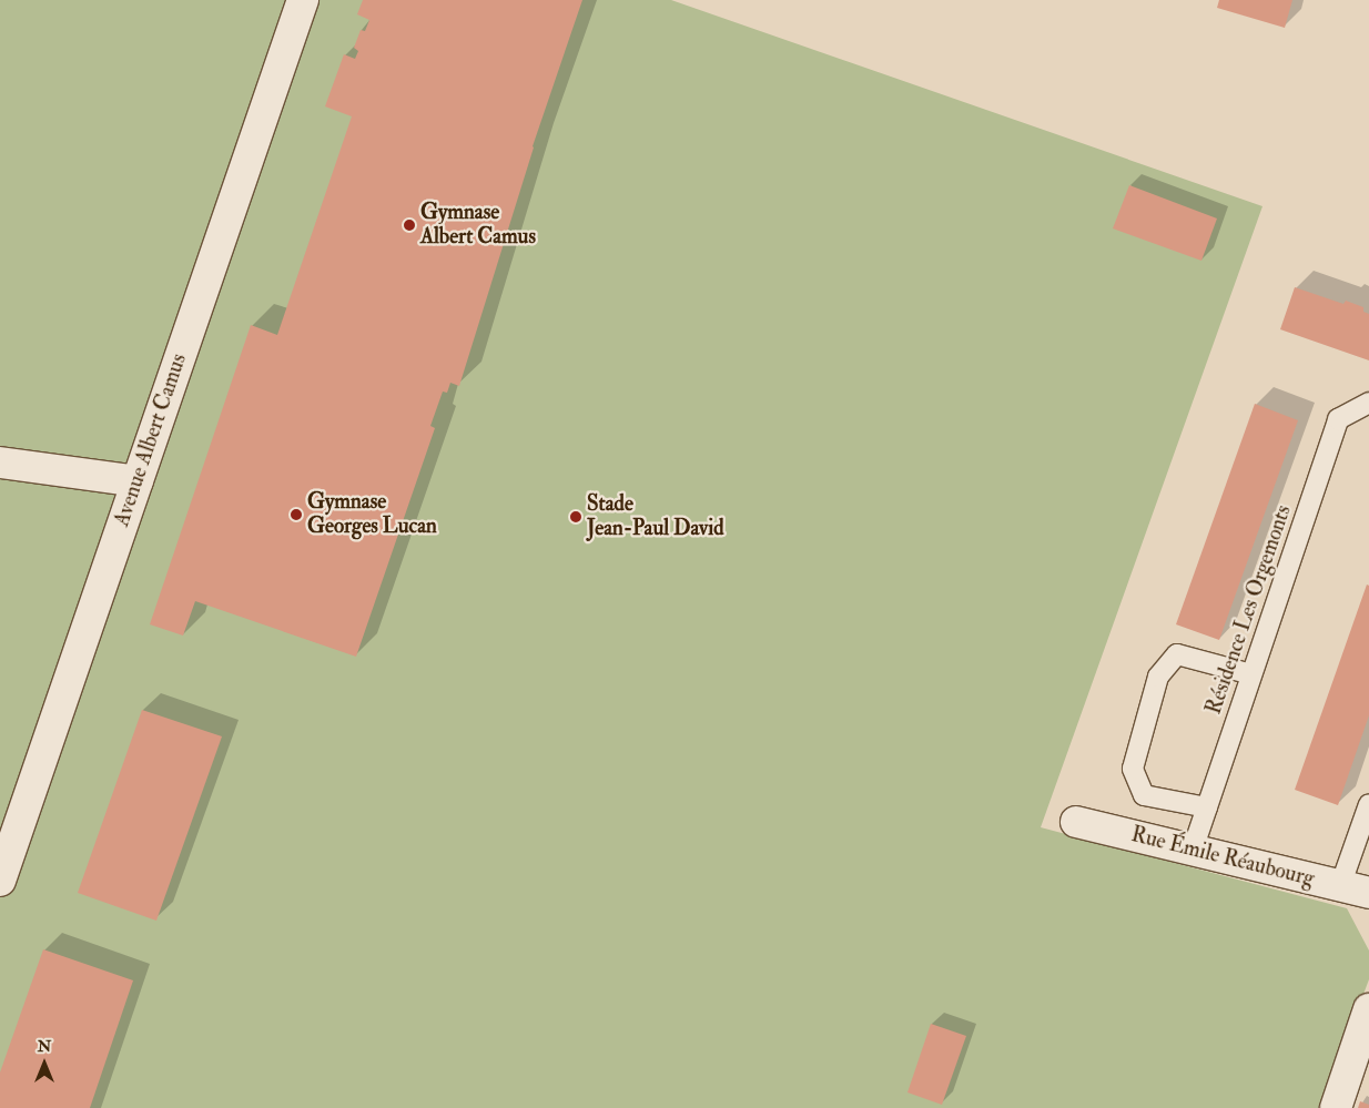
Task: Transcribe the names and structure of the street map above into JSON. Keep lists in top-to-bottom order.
{
  "streets": {
    "street": ["Avenue Albert Camus", "Rue Émile Réaubourg"],
    "lane": ["Résidence Les Orgemonts"]
  },
  "crossings": [
    ["Résidence Les Orgemonts", "Rue Émile Réaubourg"]
  ],
  "places": ["Gymnase Albert Camus", "Gymnase Georges Lucan", "Stade Jean-Paul David"],
  "north": "top"
}
